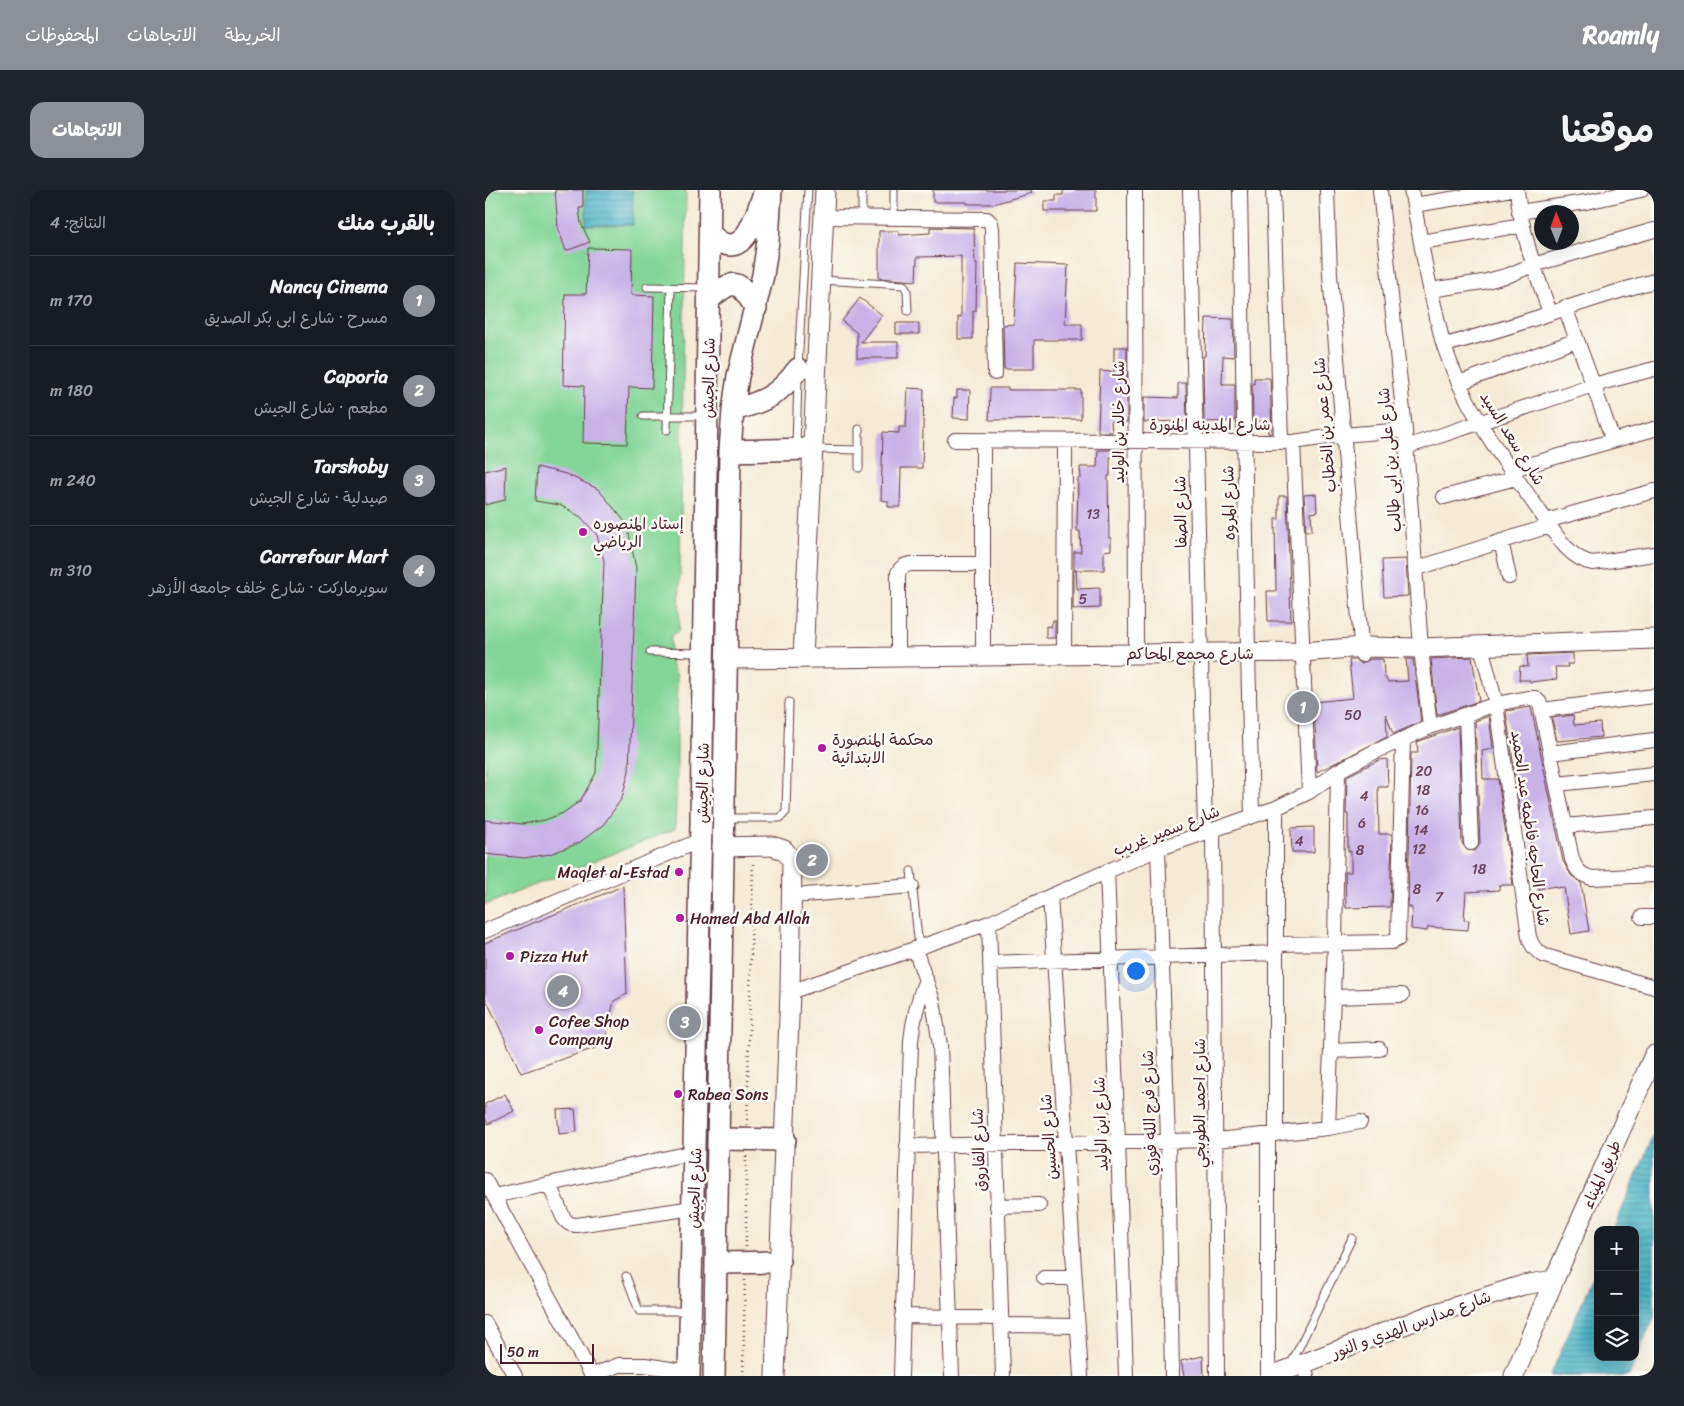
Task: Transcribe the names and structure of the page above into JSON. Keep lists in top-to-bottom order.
{
  "streets": {
    "main road": ["شارع الجيش"],
    "street": [
      "شارع خالد بن الوليد",
      "شارع المدينه المنورة",
      "شارع عمر بن الخطاب",
      "شارع سعد السيد",
      "شارع على بن ابى طالب",
      "شارع المروه",
      "شارع الصفا",
      "شارع مجمع المحاكم",
      "شارع الحاجه فاطمه عبد الحميد",
      "شارع سمير غريب",
      "شارع احمد الطوبجي",
      "شارع فرج الله فوزي",
      "شارع ابن الوليد",
      "شارع الحسين",
      "شارع الفاروق",
      "طريق الميناء",
      "شارع مدارس الهدي و النور"
    ]
  },
  "crossings": [
    ["شارع الجيش", "شارع مجمع المحاكم"],
    ["شارع خالد بن الوليد", "شارع المدينه المنورة"],
    ["شارع خالد بن الوليد", "شارع مجمع المحاكم"],
    ["شارع المدينه المنورة", "شارع عمر بن الخطاب"],
    ["شارع المدينه المنورة", "شارع على بن ابى طالب"],
    ["شارع المدينه المنورة", "شارع المروه"],
    ["شارع المدينه المنورة", "شارع الصفا"],
    ["شارع عمر بن الخطاب", "شارع مجمع المحاكم"],
    ["شارع على بن ابى طالب", "شارع مجمع المحاكم"],
    ["شارع على بن ابى طالب", "شارع سمير غريب"],
    ["شارع المروه", "شارع مجمع المحاكم"],
    ["شارع المروه", "شارع سمير غريب"],
    ["شارع الصفا", "شارع مجمع المحاكم"],
    ["شارع الصفا", "شارع سمير غريب"],
    ["شارع الصفا", "شارع احمد الطوبجي"],
    ["شارع مجمع المحاكم", "شارع الحاجه فاطمه عبد الحميد"],
    ["شارع الحاجه فاطمه عبد الحميد", "شارع سمير غريب"],
    ["شارع سمير غريب", "شارع احمد الطوبجي"],
    ["شارع سمير غريب", "شارع فرج الله فوزي"],
    ["شارع سمير غريب", "شارع ابن الوليد"],
    ["شارع سمير غريب", "شارع الحسين"],
    ["شارع سمير غريب", "شارع الفاروق"],
    ["طريق الميناء", "شارع مدارس الهدي و النور"]
  ],
  "places": [
    "إستاد المنصوره الرياضي",
    "محكمة المنصورة الابتدائية",
    "Maqlet al-Estad",
    "Hamed Abd Allah",
    "Pizza Hut",
    "Cofee Shop Company",
    "Rabea Sons"
  ],
  "house_numbers": [
    "13",
    "5",
    "50",
    "20",
    "18",
    "4",
    "16",
    "6",
    "14",
    "4",
    "12",
    "8",
    "18",
    "8",
    "7"
  ],
  "scale_bar": "50 m",
  "north": "top",
  "page": {
    "header": "Roamly",
    "nav": ["الخريطة", "الاتجاهات", "المحفوظات"],
    "title": "موقعنا",
    "buttons": "الاتجاهات",
    "heading": ["بالقرب منك", "النتائج: 4"],
    "list": [
      {
        "mark": "1",
        "name": "Nancy Cinema",
        "note": "مسرح · شارع ابى بكر الصديق",
        "value": "170 m"
      },
      {
        "mark": "2",
        "name": "Caporia",
        "note": "مطعم · شارع الجيش",
        "value": "180 m"
      },
      {
        "mark": "3",
        "name": "Tarshoby",
        "note": "صيدلية · شارع الجيش",
        "value": "240 m"
      },
      {
        "mark": "4",
        "name": "Carrefour Mart",
        "note": "سوبرماركت · شارع خلف جامعه الأزهر",
        "value": "310 m"
      }
    ],
    "pins": [
      "1",
      "2",
      "4",
      "3"
    ],
    "map_buttons": ["+", "−"],
    "scale": "50 m"
  }
}
